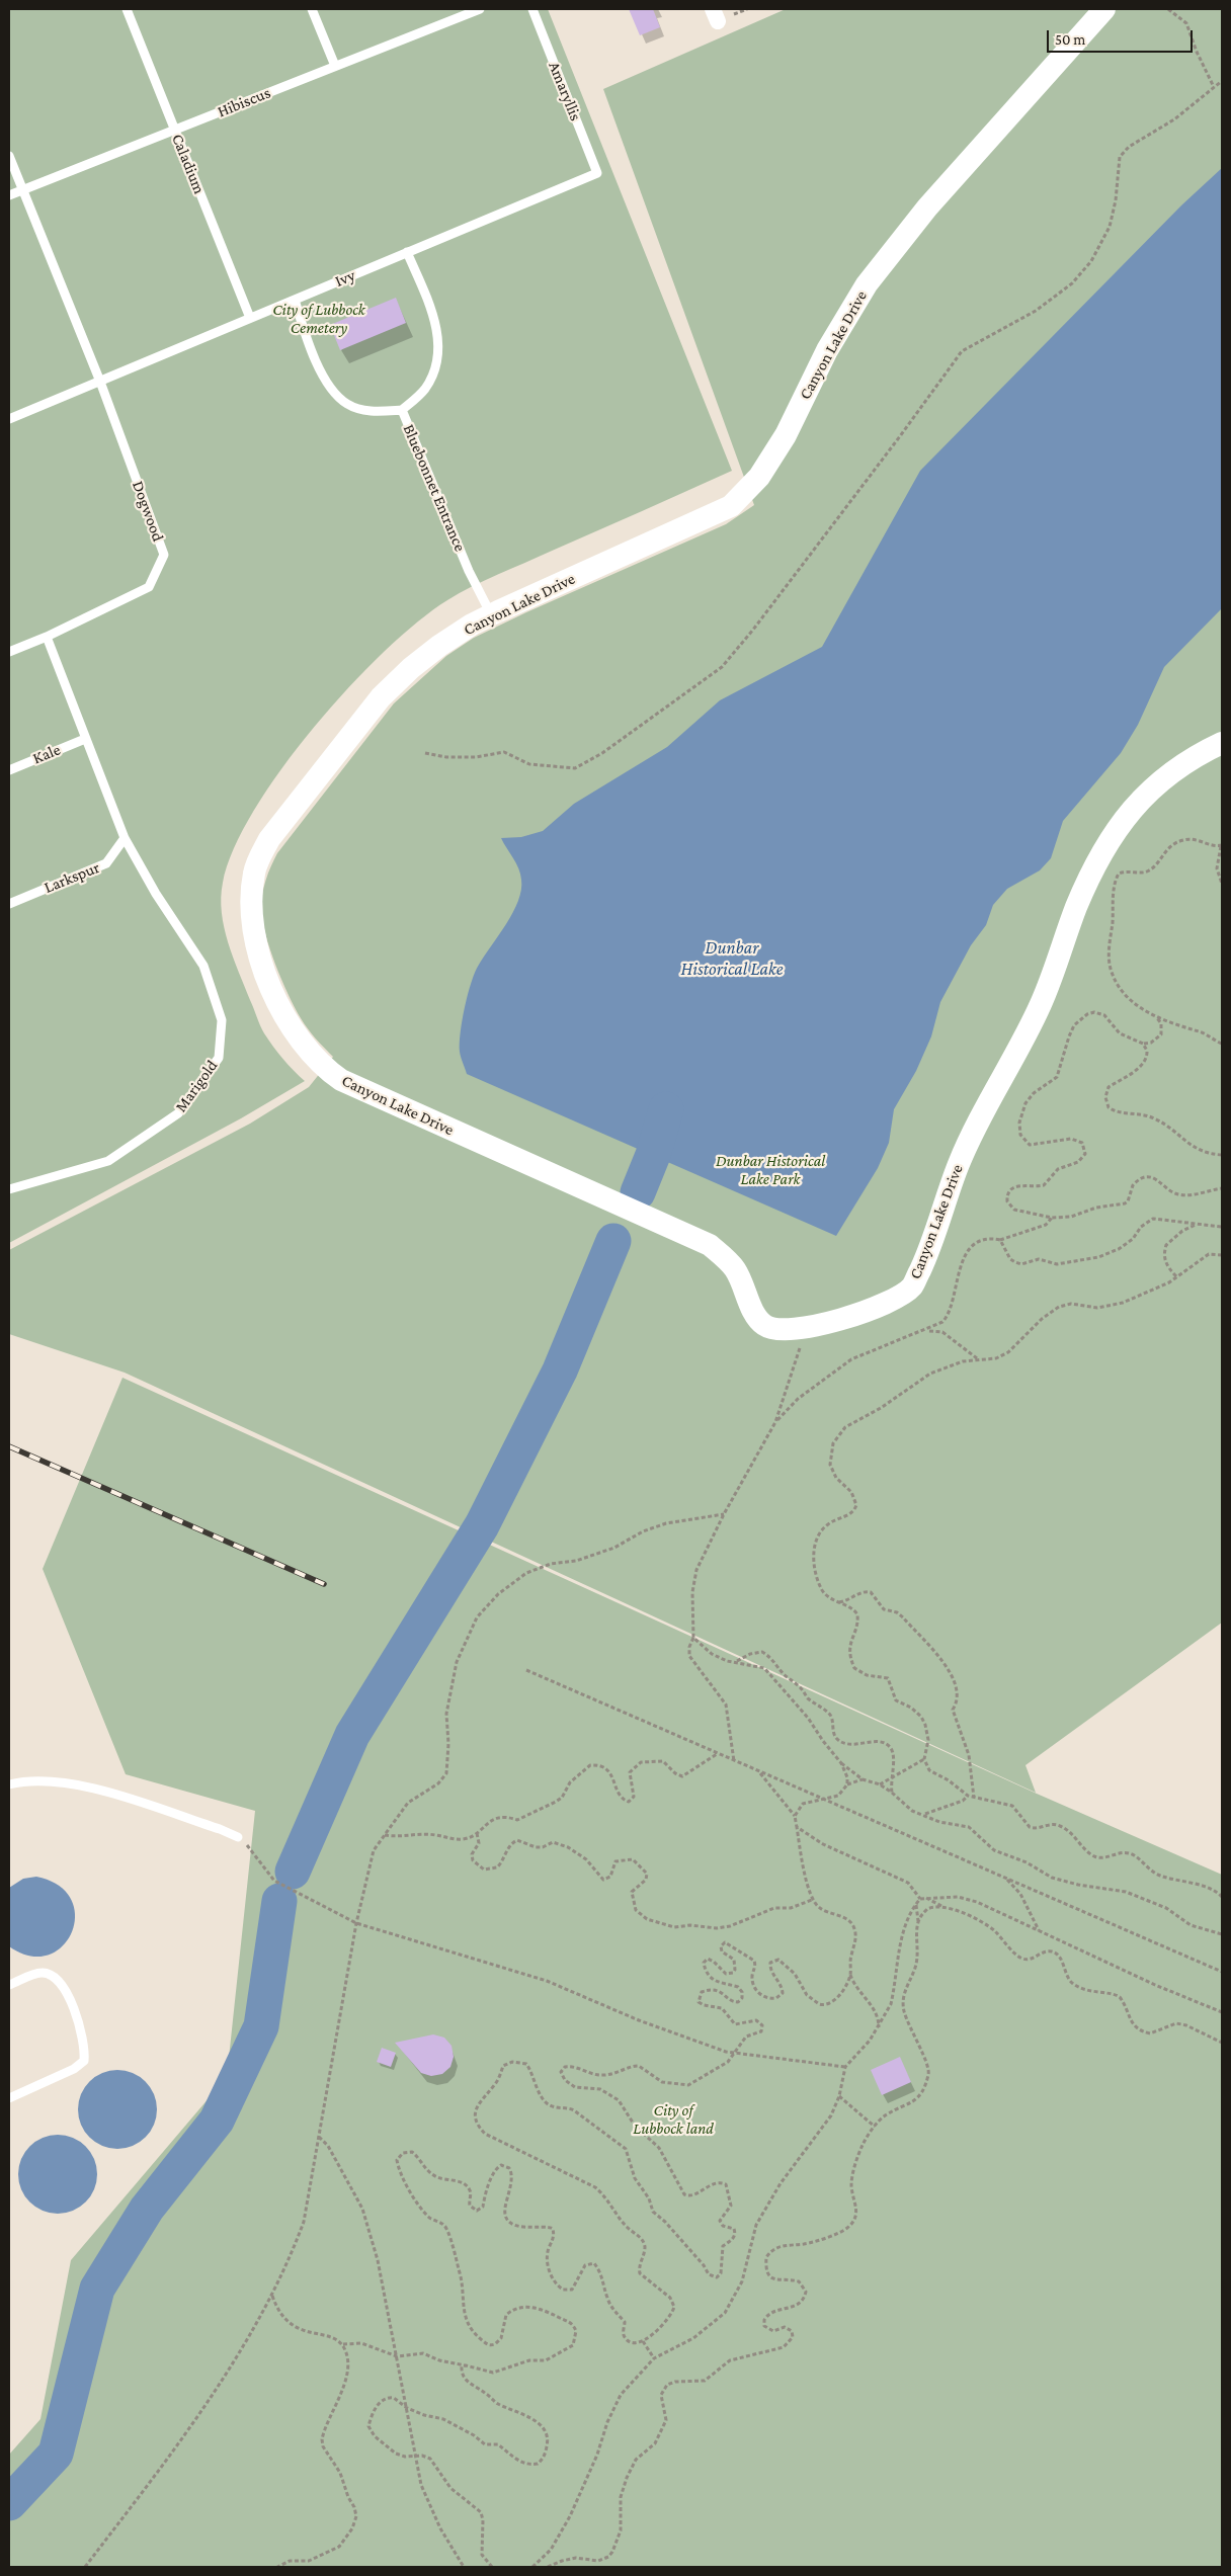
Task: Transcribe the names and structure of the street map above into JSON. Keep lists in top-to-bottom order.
{
  "streets": {
    "street": ["Canyon Lake Drive"],
    "lane": [
      "Amaryllis",
      "Hibiscus",
      "Caladium",
      "Ivy",
      "Bluebonnet Entrance",
      "Dogwood",
      "Kale",
      "Larkspur",
      "Marigold"
    ]
  },
  "crossings": [
    ["Amaryllis", "Ivy"],
    ["Hibiscus", "Caladium"],
    ["Hibiscus", "Dogwood"],
    ["Caladium", "Ivy"],
    ["Ivy", "Bluebonnet Entrance"],
    ["Ivy", "Dogwood"],
    ["Canyon Lake Drive", "Bluebonnet Entrance"],
    ["Larkspur", "Marigold"]
  ],
  "water": ["Dunbar Historical Lake"],
  "parks": ["City of Lubbock Cemetery", "Dunbar Historical Lake Park", "City of Lubbock land"],
  "scale_bar": "50 m"
}
